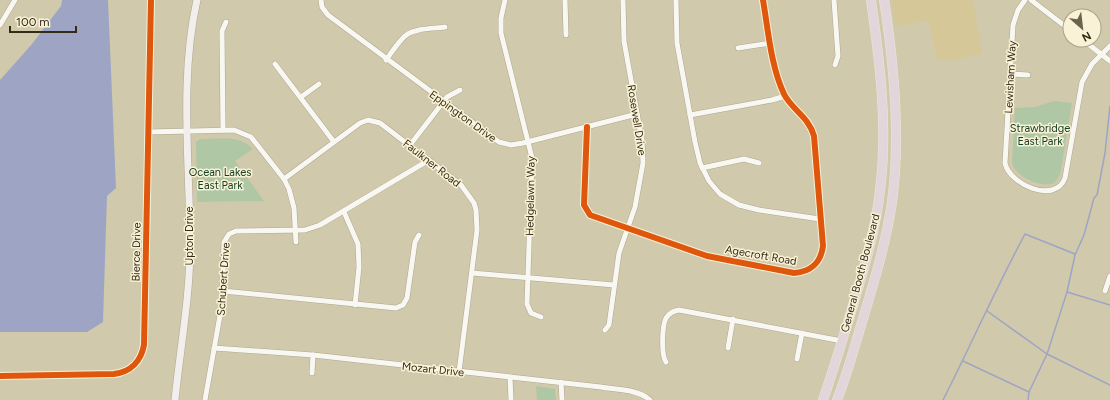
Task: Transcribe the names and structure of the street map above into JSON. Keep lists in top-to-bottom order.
{
  "streets": {
    "highway": ["General Booth Boulevard"],
    "main road": ["Upton Drive"],
    "street": [
      "Lewisham Way",
      "Eppington Drive",
      "Rosewell Drive",
      "Faulkner Road",
      "Hedgelawn Way",
      "Bierce Drive",
      "Agecroft Road",
      "Schubert Drive",
      "Mozart Drive"
    ]
  },
  "crossings": [
    ["Eppington Drive", "Rosewell Drive"],
    ["Eppington Drive", "Hedgelawn Way"],
    ["Eppington Drive", "Agecroft Road"],
    ["Rosewell Drive", "Agecroft Road"],
    ["Faulkner Road", "Schubert Drive"],
    ["Faulkner Road", "Mozart Drive"],
    ["Schubert Drive", "Mozart Drive"]
  ],
  "parks": ["Strawbridge East Park", "Ocean Lakes East Park"],
  "scale_bar": "100 m",
  "north": "bottom right"
}
